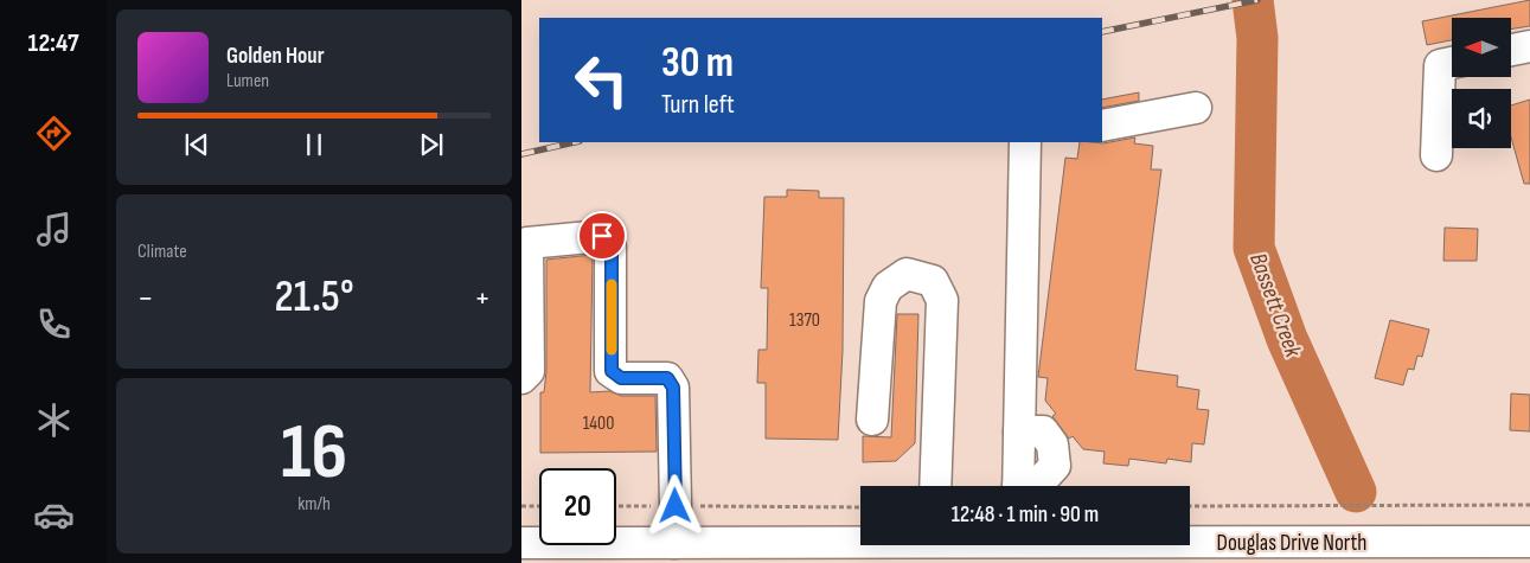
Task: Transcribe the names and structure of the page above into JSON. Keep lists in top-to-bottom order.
{
  "streets": {
    "street": ["Douglas Drive North"]
  },
  "water": ["Bassett Creek"],
  "house_numbers": ["1370", "1400"],
  "north": "left",
  "page": {
    "tabs": "12:47",
    "turn": ["30 m", "Turn left"],
    "song": ["Golden Hour", "Lumen"],
    "tile": [
      "Climate",
      ["16", "km/h"]
    ],
    "heat": ["−", "21.5°", "+"],
    "limit": "20",
    "trip": "12:48 · 1 min · 90 m"
  }
}
